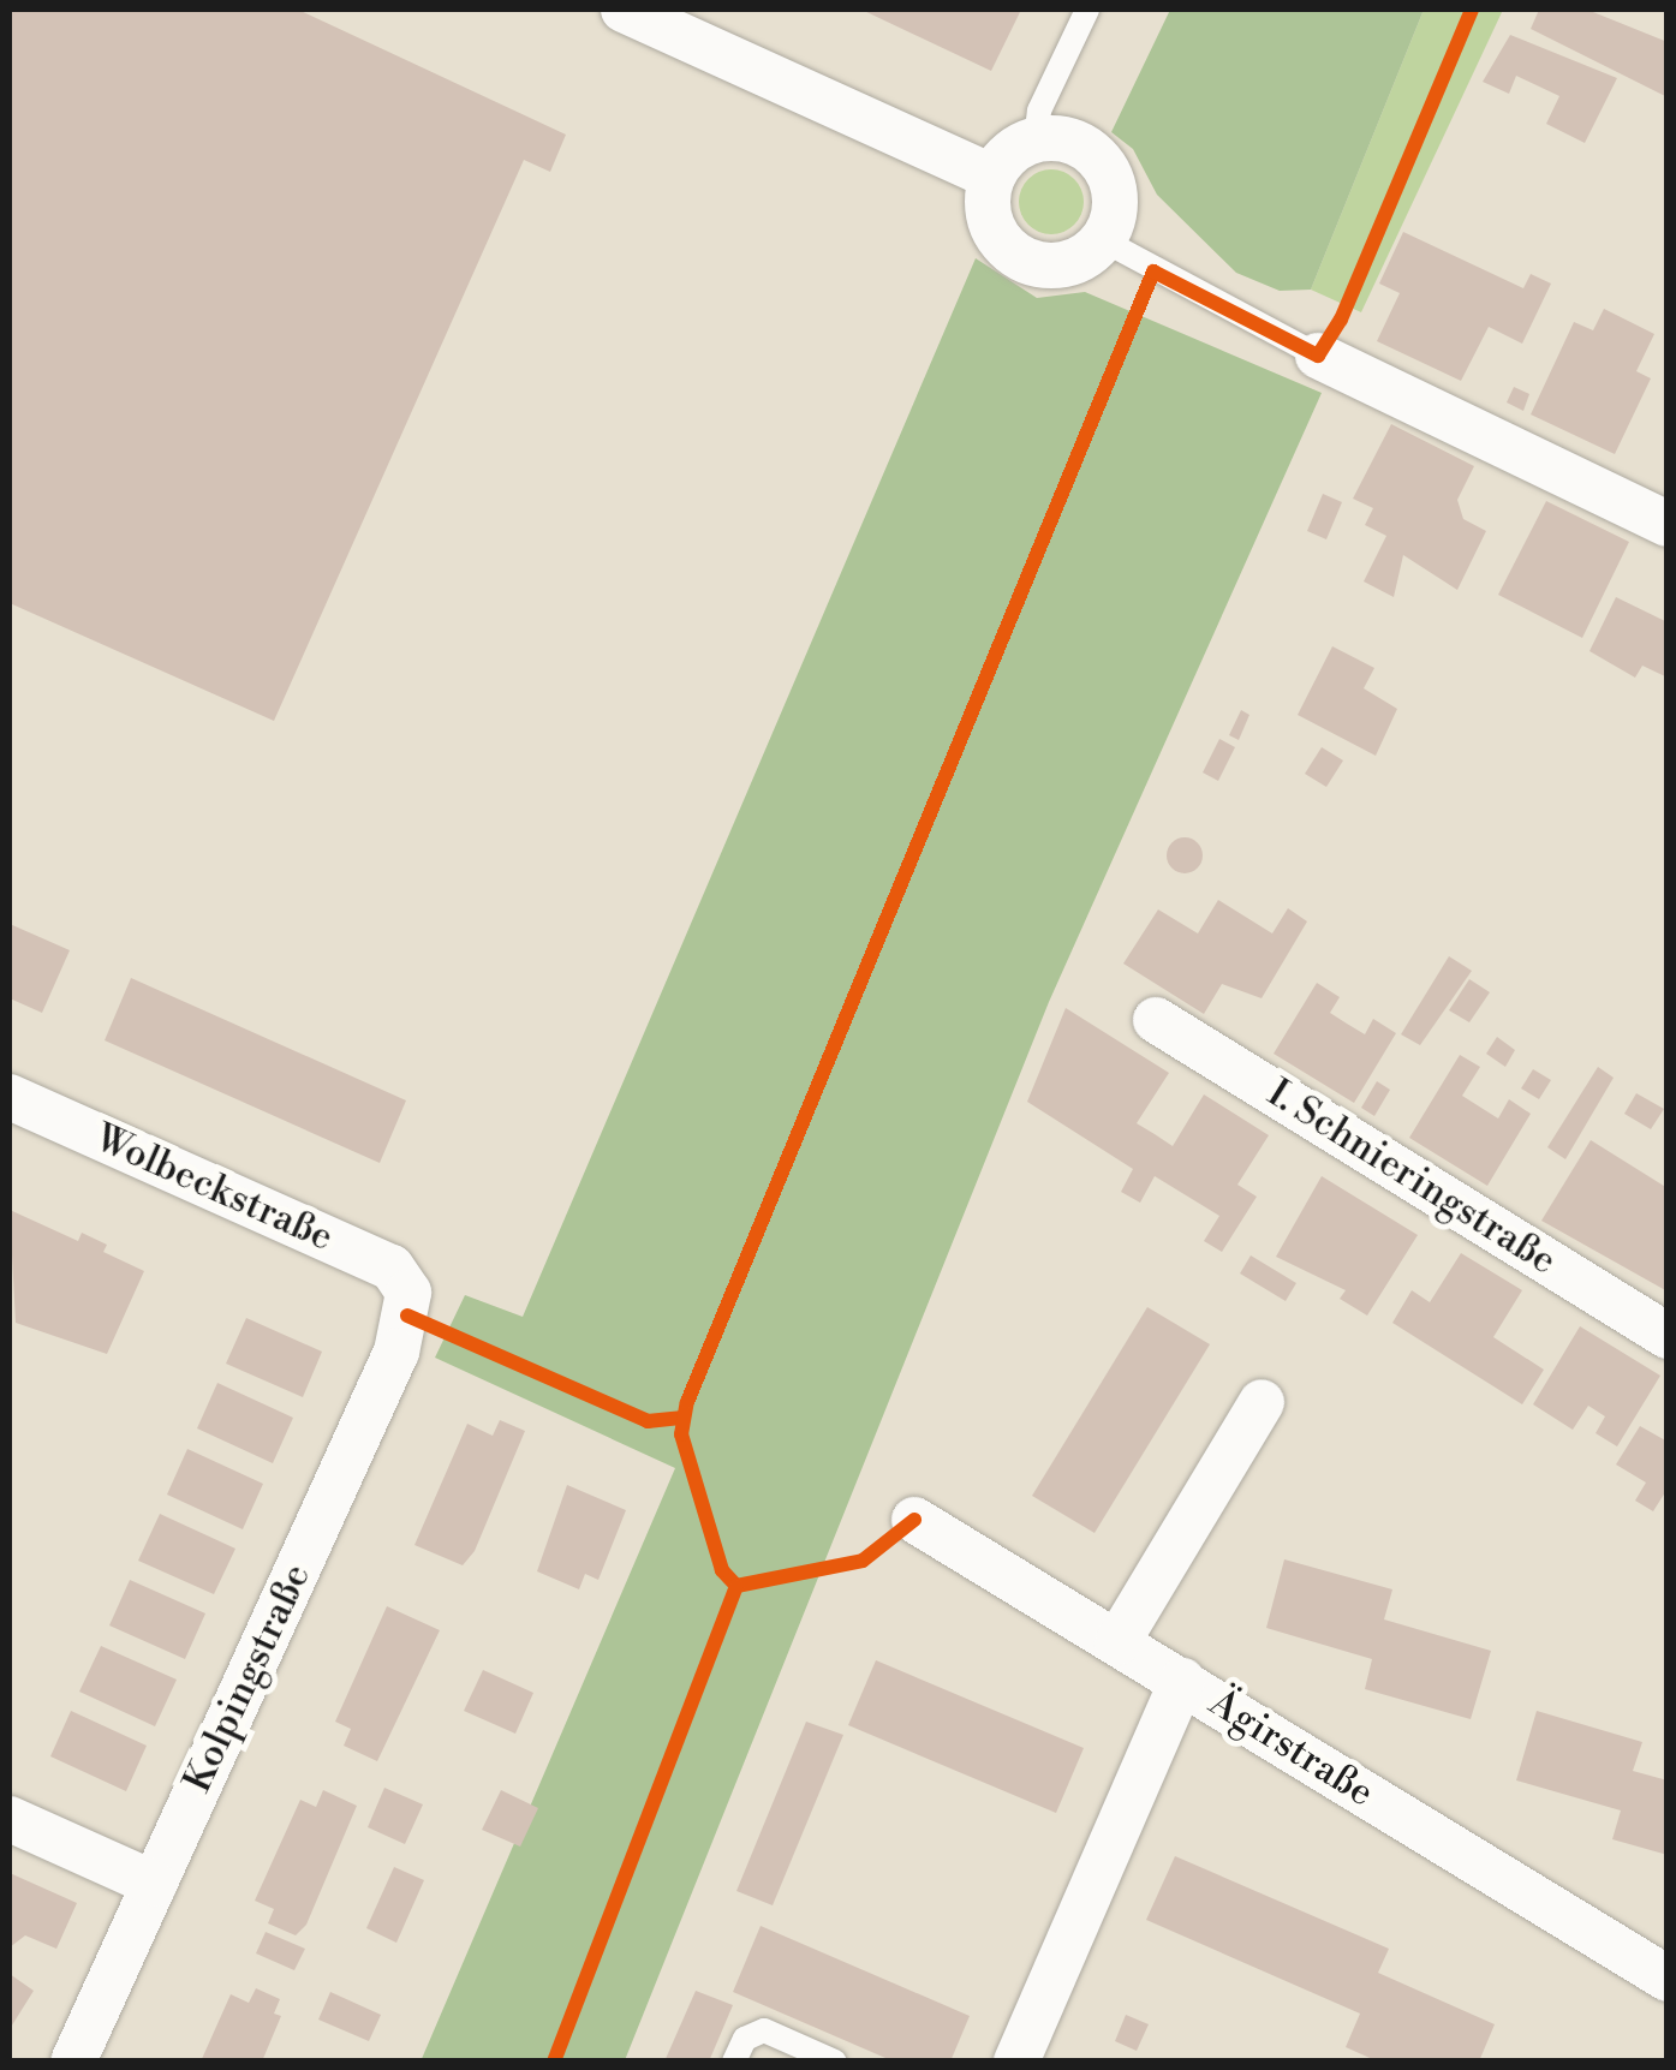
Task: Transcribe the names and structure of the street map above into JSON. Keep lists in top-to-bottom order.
{
  "streets": {
    "street": [
      "I. Schnieringstraße",
      "Wolbeckstraße",
      "Kolpingstraße",
      "Ägirstraße"
    ]
  },
  "crossings": [
    ["Wolbeckstraße", "Kolpingstraße"]
  ]
}
